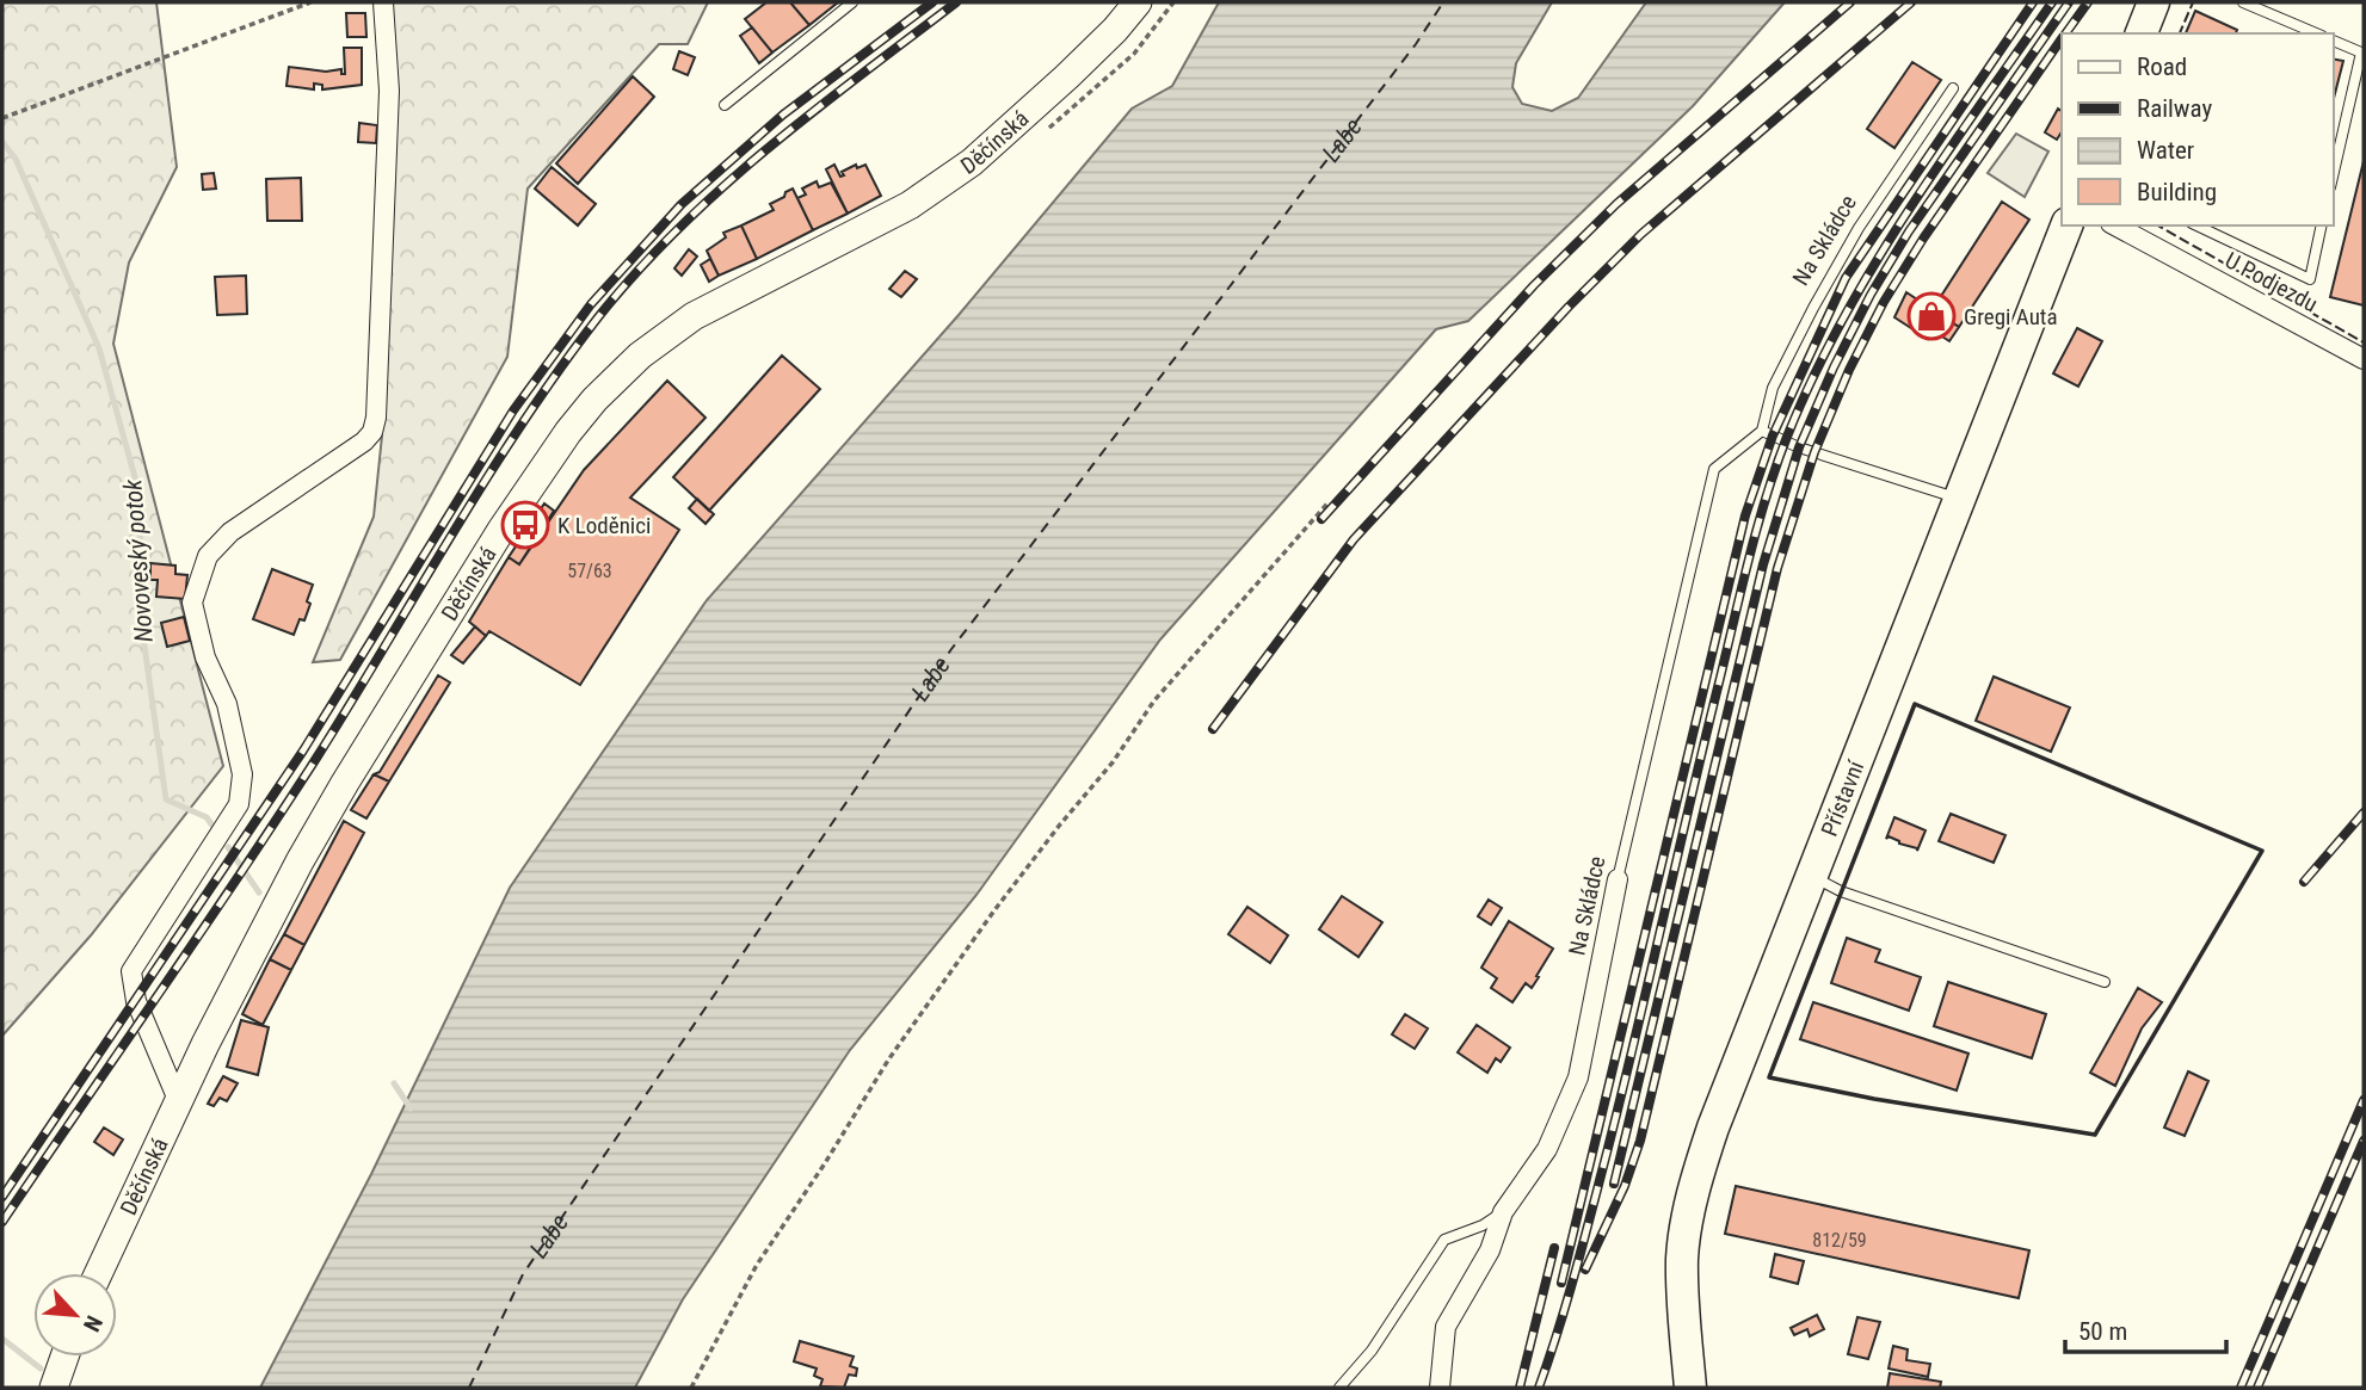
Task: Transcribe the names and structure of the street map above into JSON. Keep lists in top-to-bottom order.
{
  "streets": {
    "main road": ["Děčínská", "Přístavní"],
    "street": ["Na Skládce", "U Podjezdu"]
  },
  "water": ["Labe", "Novoveský potok"],
  "places": {
    "shop": ["Gregi Auta"],
    "bus stop": ["K Loděnici"]
  },
  "house_numbers": ["57/63", "812/59"],
  "legend": [
    "Road",
    "Railway",
    "Water",
    "Building"
  ],
  "scale_bar": "50 m",
  "north": "bottom right"
}
